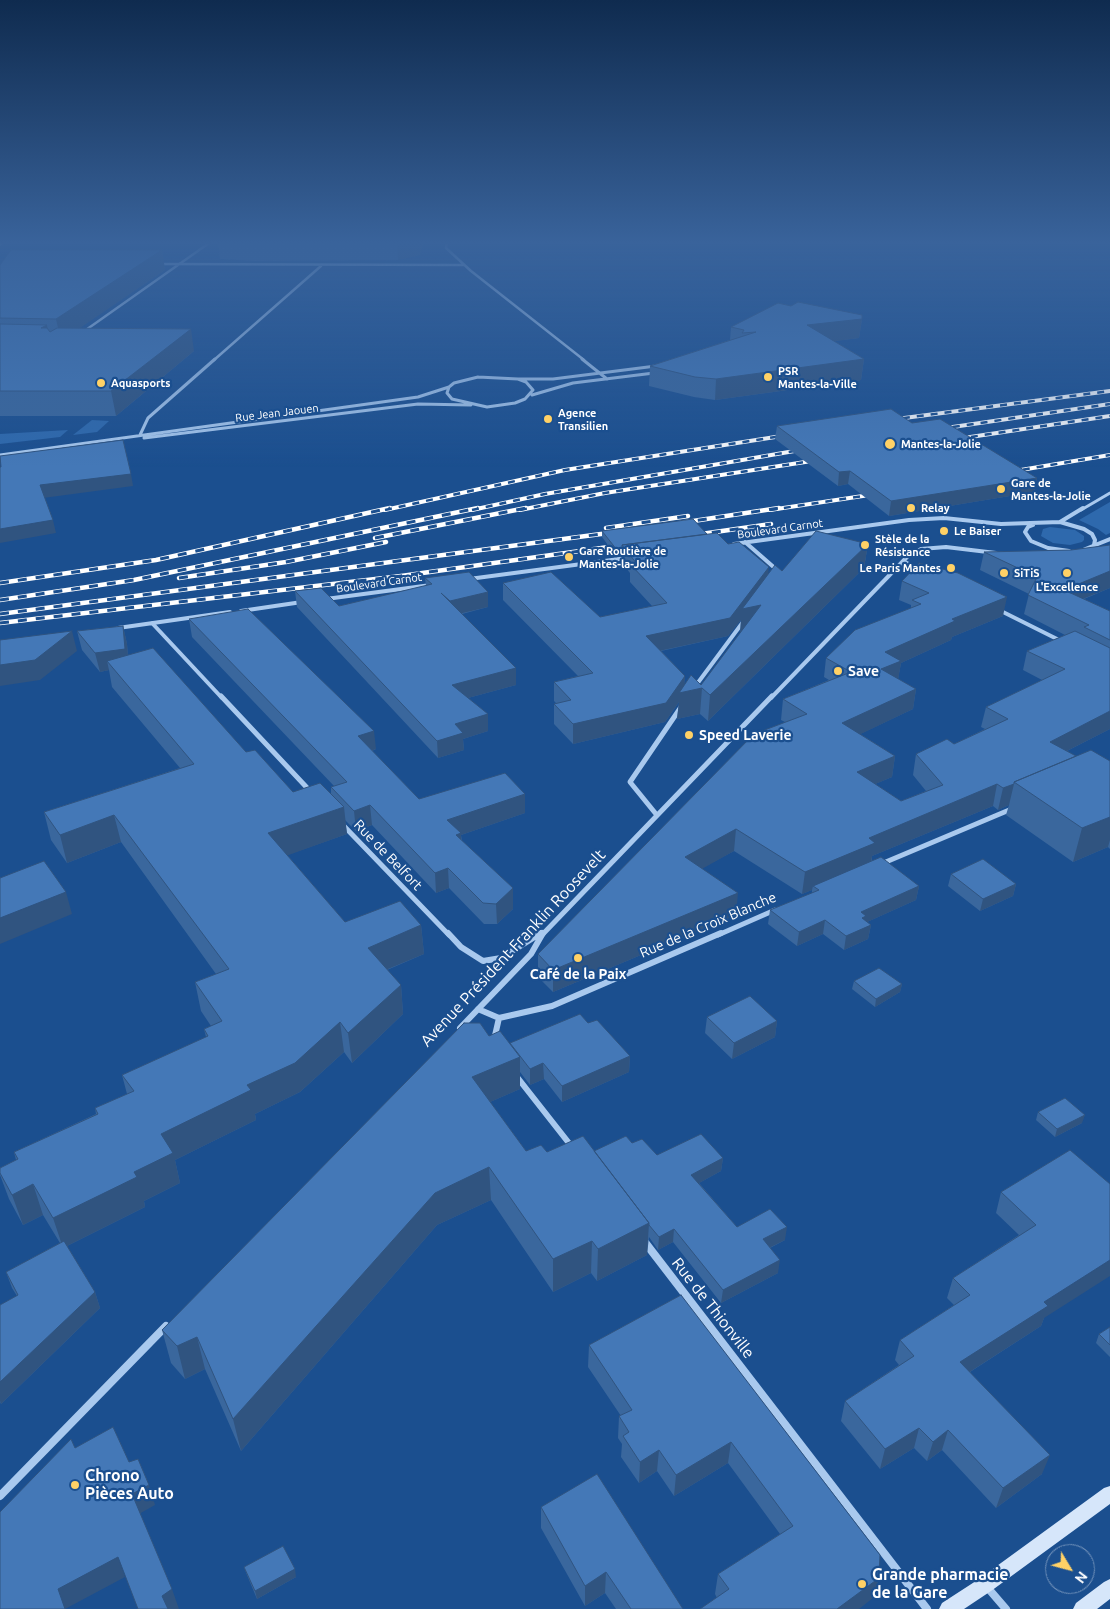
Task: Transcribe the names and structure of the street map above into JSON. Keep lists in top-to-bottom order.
{
  "streets": {
    "street": [
      "Rue Jean Jaouen",
      "Boulevard Carnot",
      "Rue de Belfort",
      "Rue de la Croix Blanche",
      "Avenue Président Franklin Roosevelt",
      "Rue de Thionville"
    ]
  },
  "crossings": [
    ["Rue de Belfort", "Avenue Président Franklin Roosevelt"]
  ],
  "places": [
    "PSR Mantes-la-Ville",
    "Aquasports",
    "Agence Transilien",
    "Mantes-la-Jolie",
    "Gare de Mantes-la-Jolie",
    "Relay",
    "Le Baiser",
    "Stèle de la Résistance",
    "Gare Routière de Mantes-la-Jolie",
    "Le Paris Mantes",
    "SiTiS",
    "L'Excellence",
    "Save",
    "Speed Laverie",
    "Café de la Paix",
    "Chrono Pièces Auto",
    "Grande pharmacie de la Gare"
  ],
  "north": "bottom right"
}
